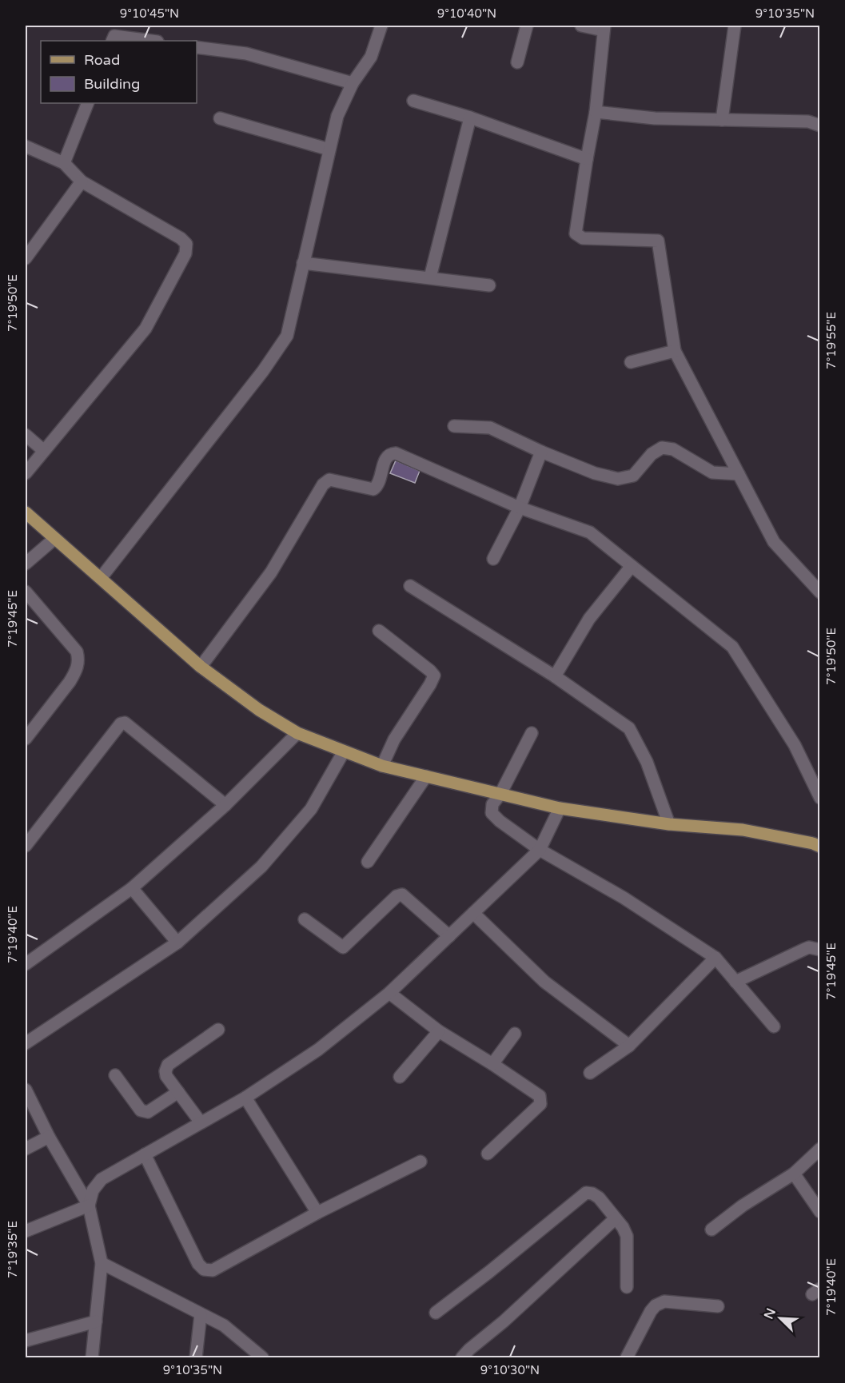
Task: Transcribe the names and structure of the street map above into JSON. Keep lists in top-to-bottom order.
{
  "legend": ["Road", "Building"],
  "north": "top left",
  "coordinates": [
    "9°10'45\"N",
    "9°10'40\"N",
    "9°10'35\"N",
    "7°19'50\"E",
    "7°19'55\"E",
    "7°19'45\"E",
    "7°19'40\"E",
    "7°19'35\"E",
    "9°10'30\"N"
  ]
}
